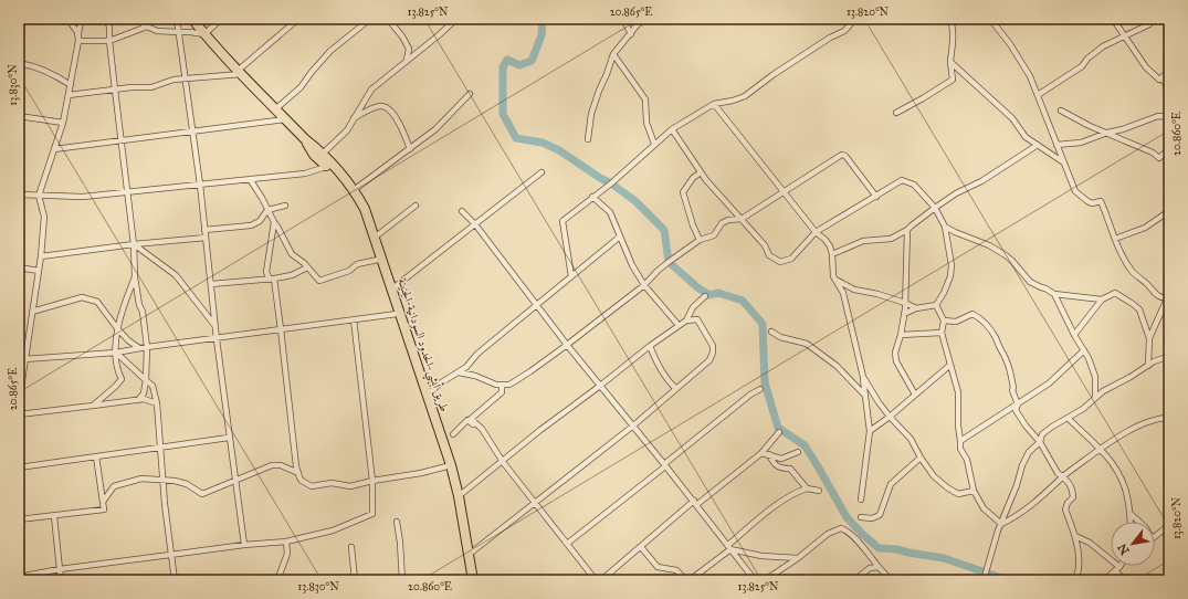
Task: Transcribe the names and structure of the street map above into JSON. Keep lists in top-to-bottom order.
{
  "streets": {
    "highway": ["طريق أبشي-الحدود السودانية-الجنينة"]
  },
  "north": "bottom left",
  "coordinates": [
    "13.825°N",
    "20.865°E",
    "13.820°N",
    "13.830°N",
    "20.860°E"
  ]
}
